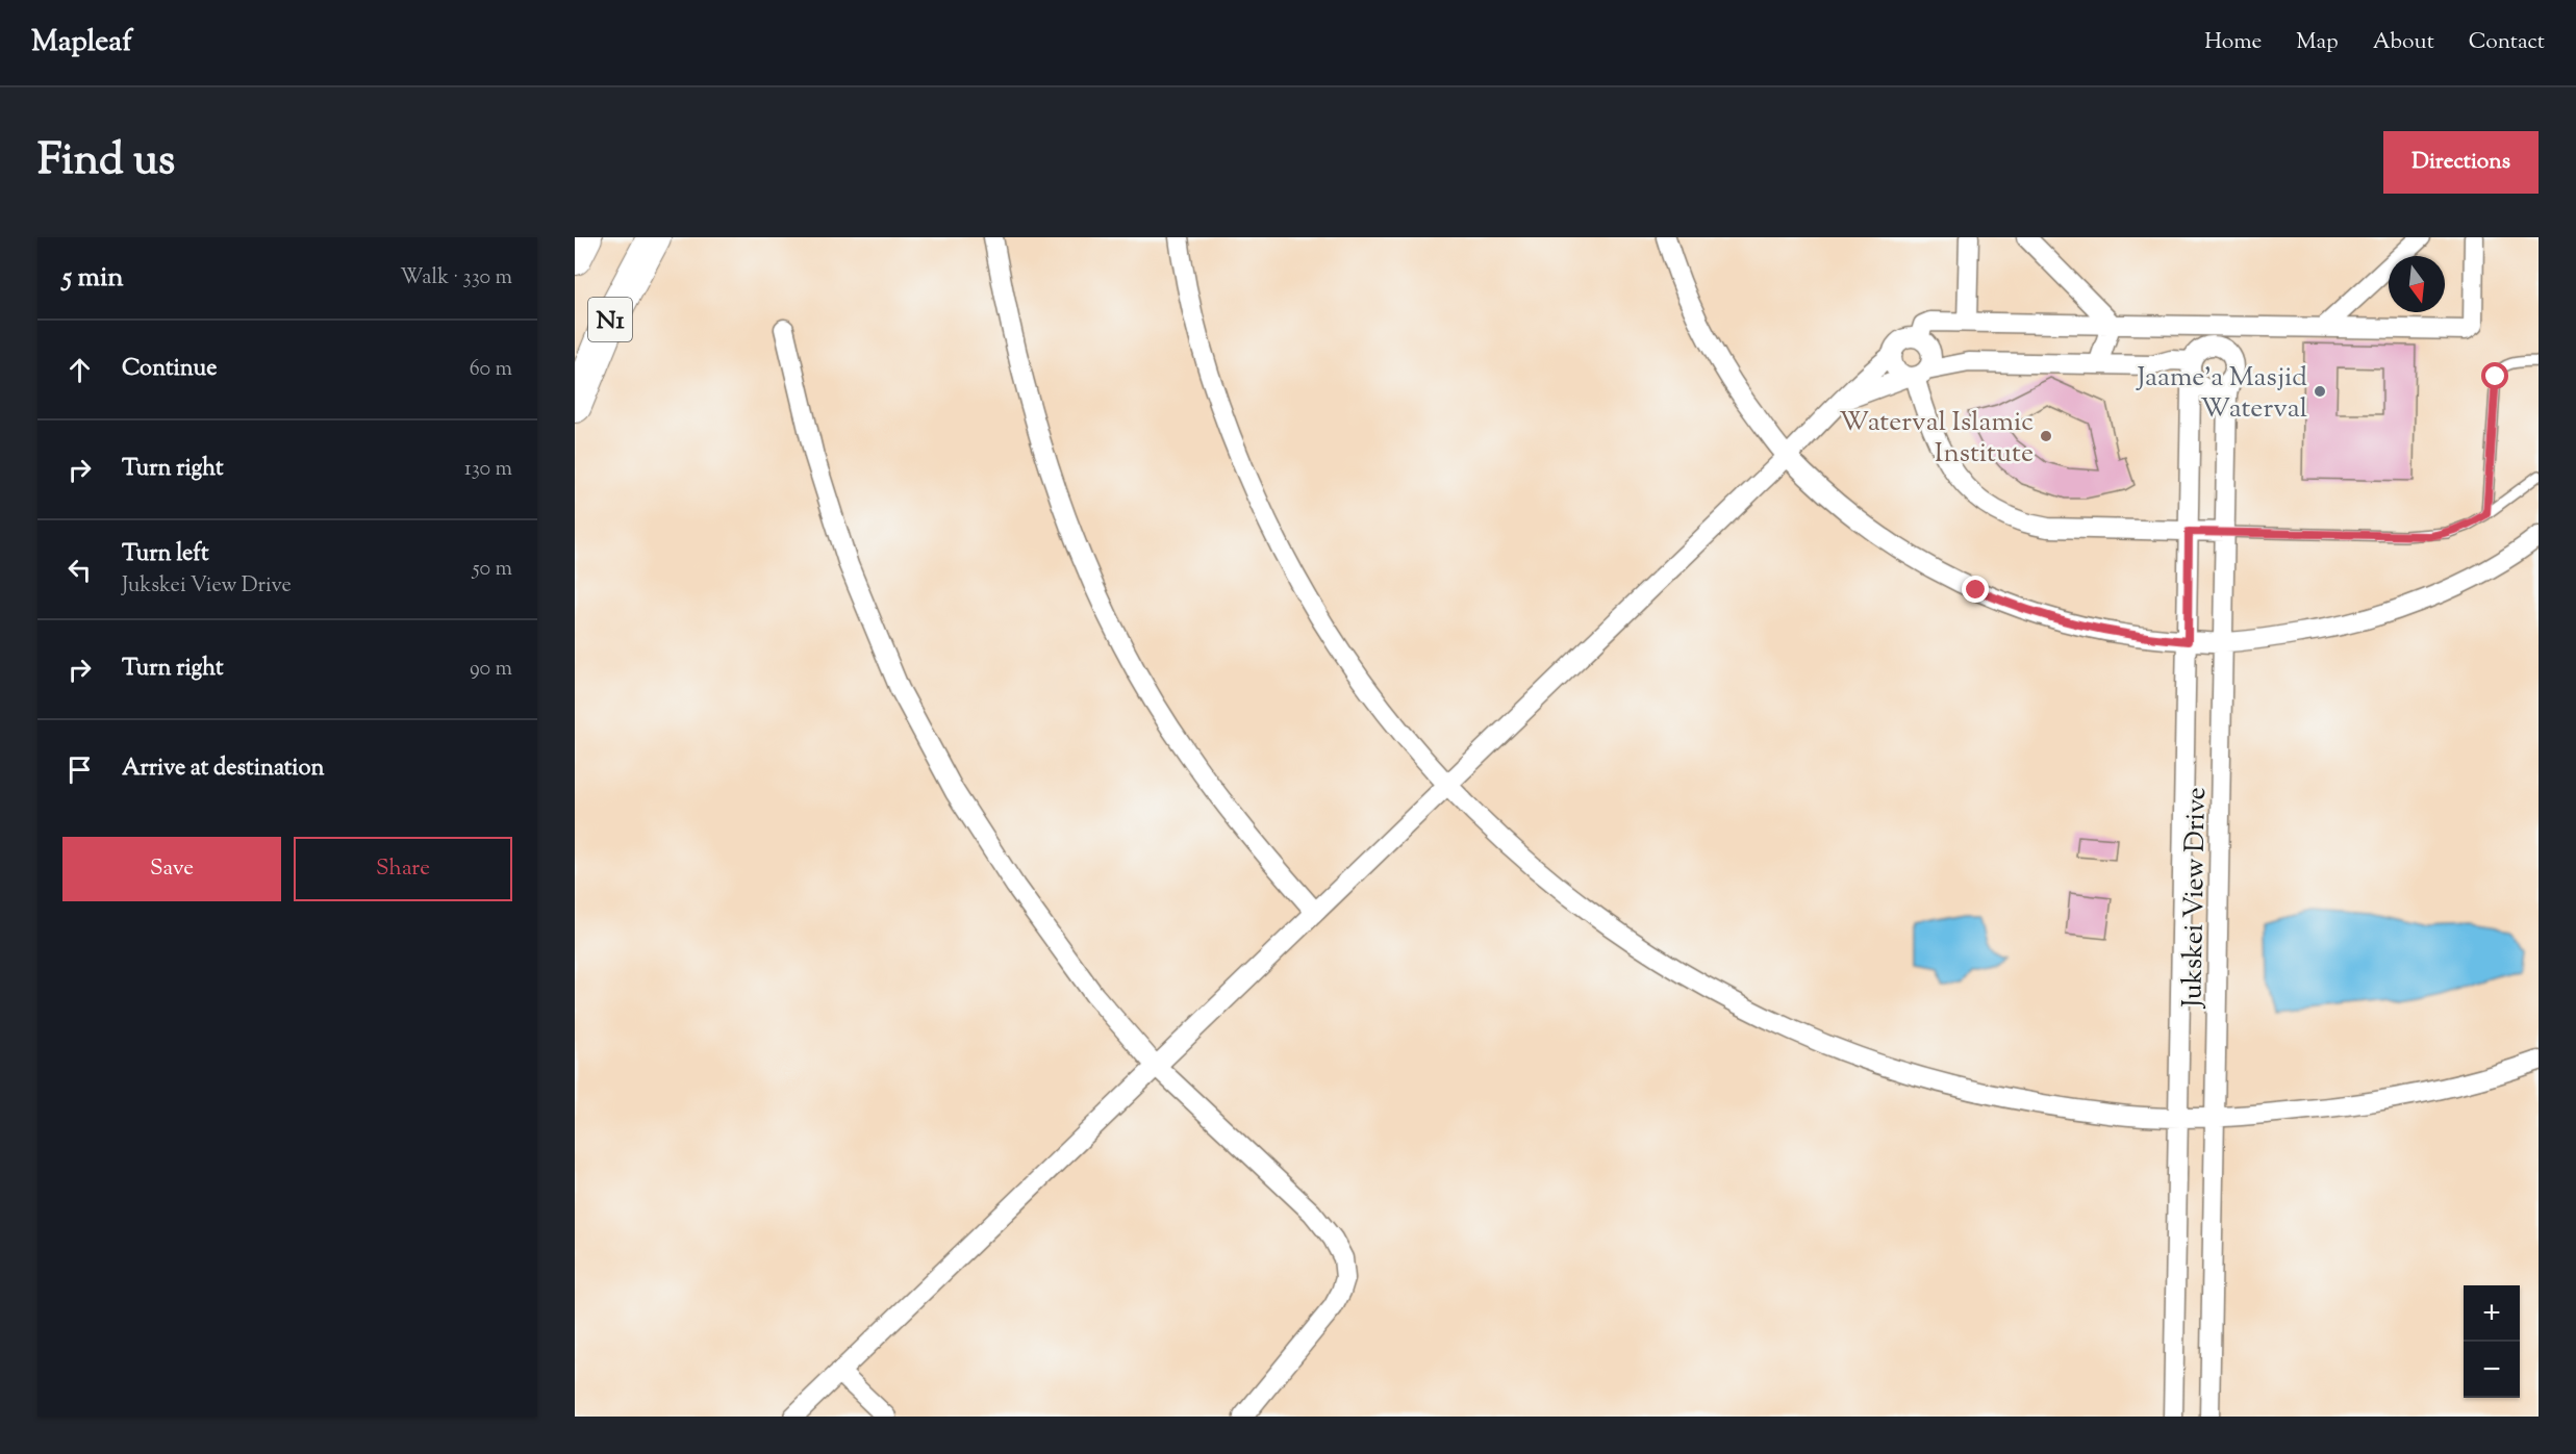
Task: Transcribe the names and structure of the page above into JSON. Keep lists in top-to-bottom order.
{
  "streets": {
    "highway": ["N1"],
    "street": ["Jukskei View Drive"]
  },
  "places": ["Jaame'a Masjid Waterval", "Waterval Islamic Institute"],
  "north": "bottom",
  "page": {
    "header": "Mapleaf",
    "nav": [
      "Home",
      "Map",
      "About",
      "Contact"
    ],
    "title": "Find us",
    "buttons": [
      "Directions",
      ["Save", "Share"]
    ],
    "heading": ["5 min", "Walk · 330 m"],
    "list": [
      ["Continue", "60 m"],
      ["Turn right", "130 m"],
      ["Turn left", "Jukskei View Drive", "50 m"],
      ["Turn right", "90 m"],
      "Arrive at destination"
    ],
    "map_buttons": ["+", "−"]
  }
}
